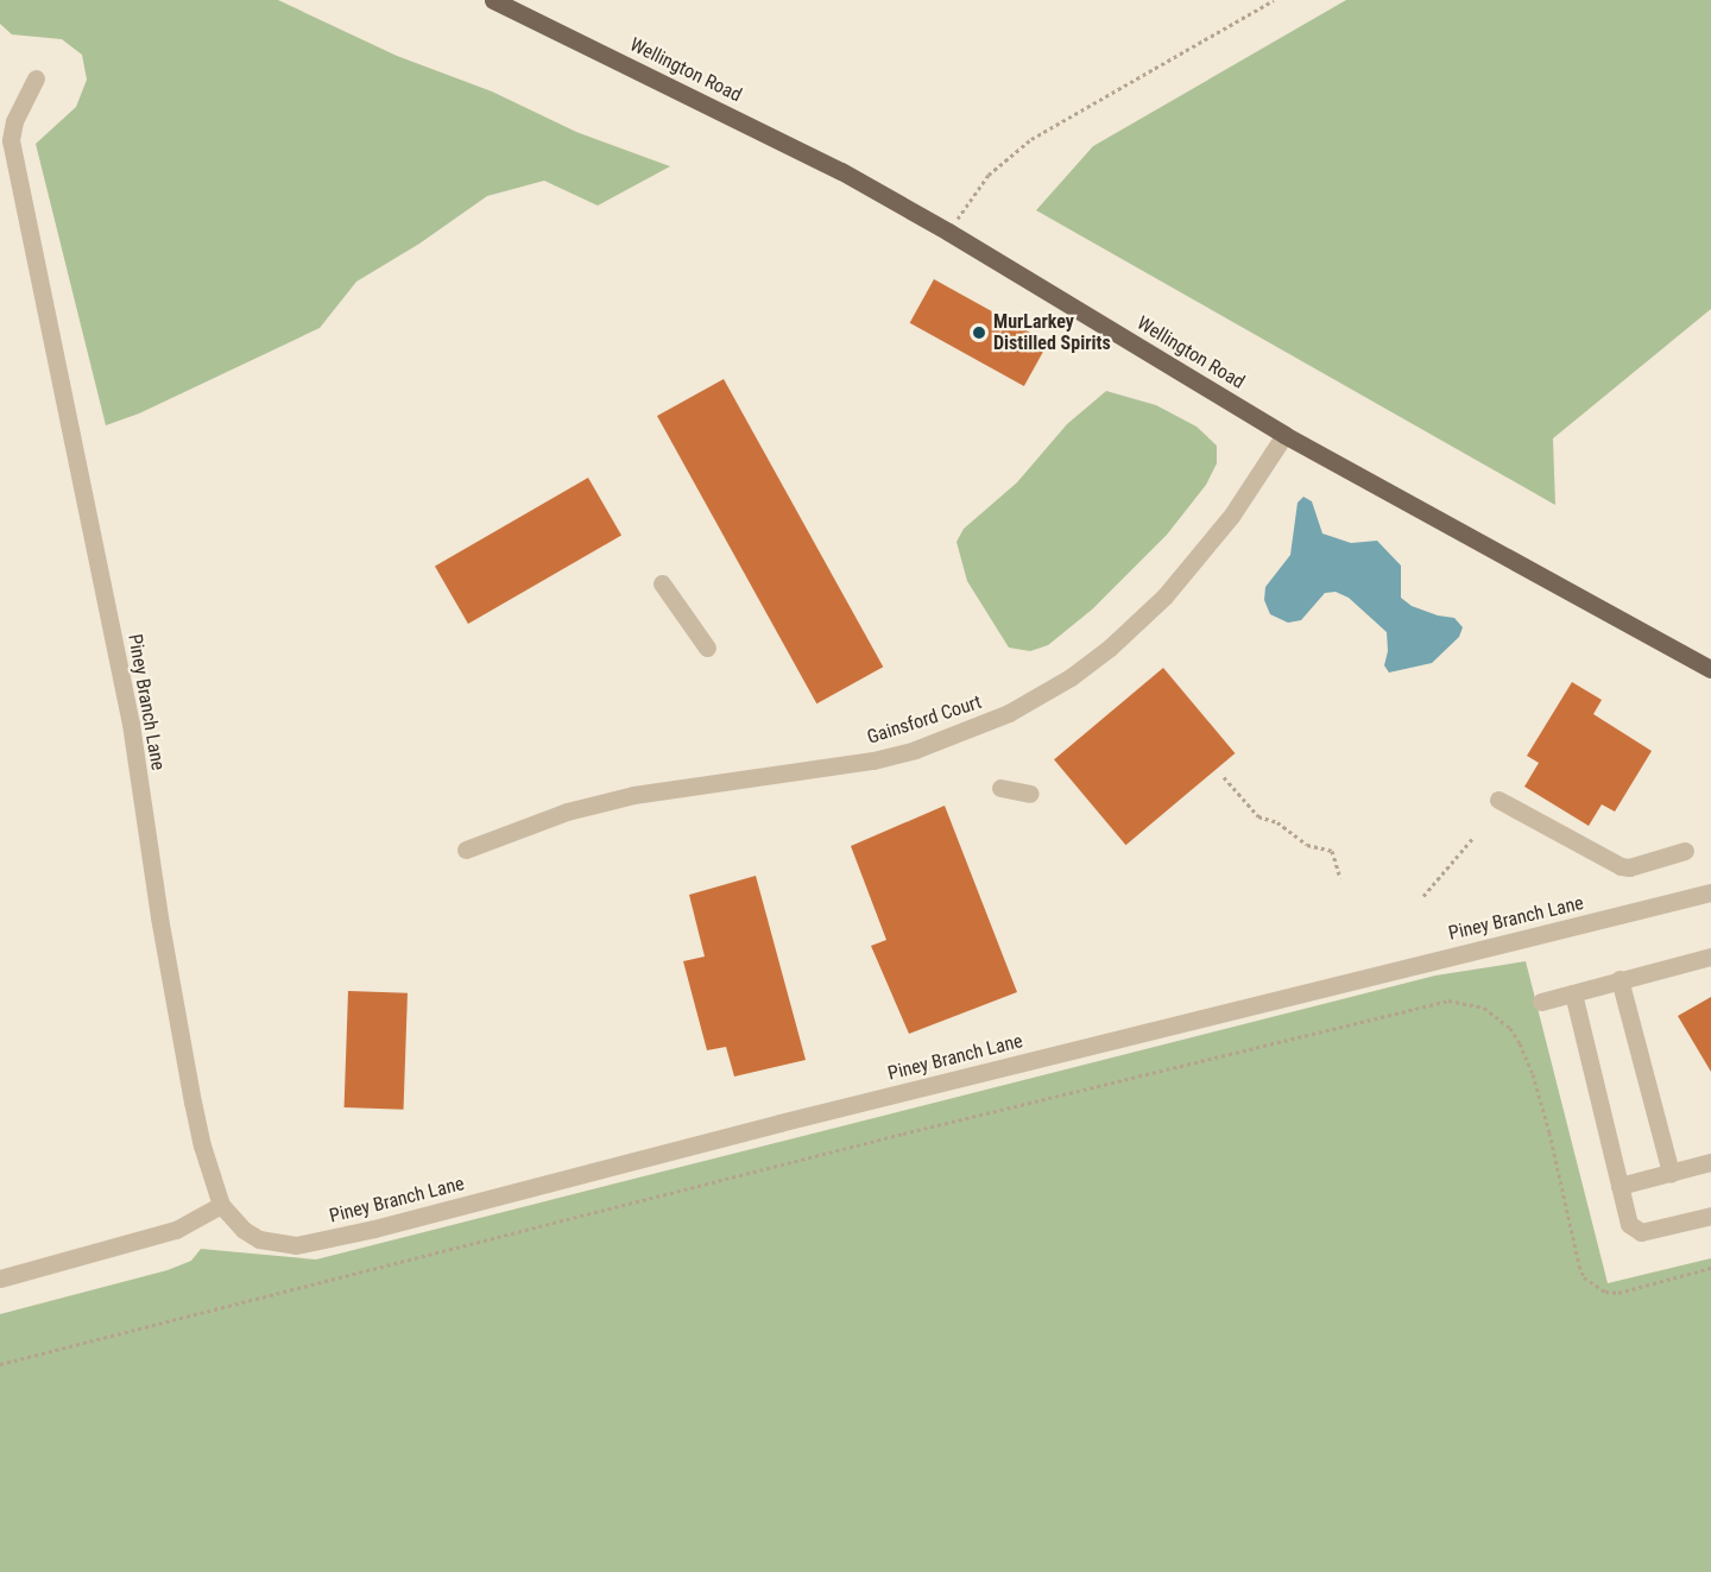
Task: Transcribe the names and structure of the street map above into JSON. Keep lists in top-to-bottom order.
{
  "streets": {
    "main road": ["Wellington Road"],
    "street": ["Piney Branch Lane", "Gainsford Court"]
  },
  "crossings": [
    ["Wellington Road", "Gainsford Court"]
  ],
  "places": ["MurLarkey Distilled Spirits"]
}
